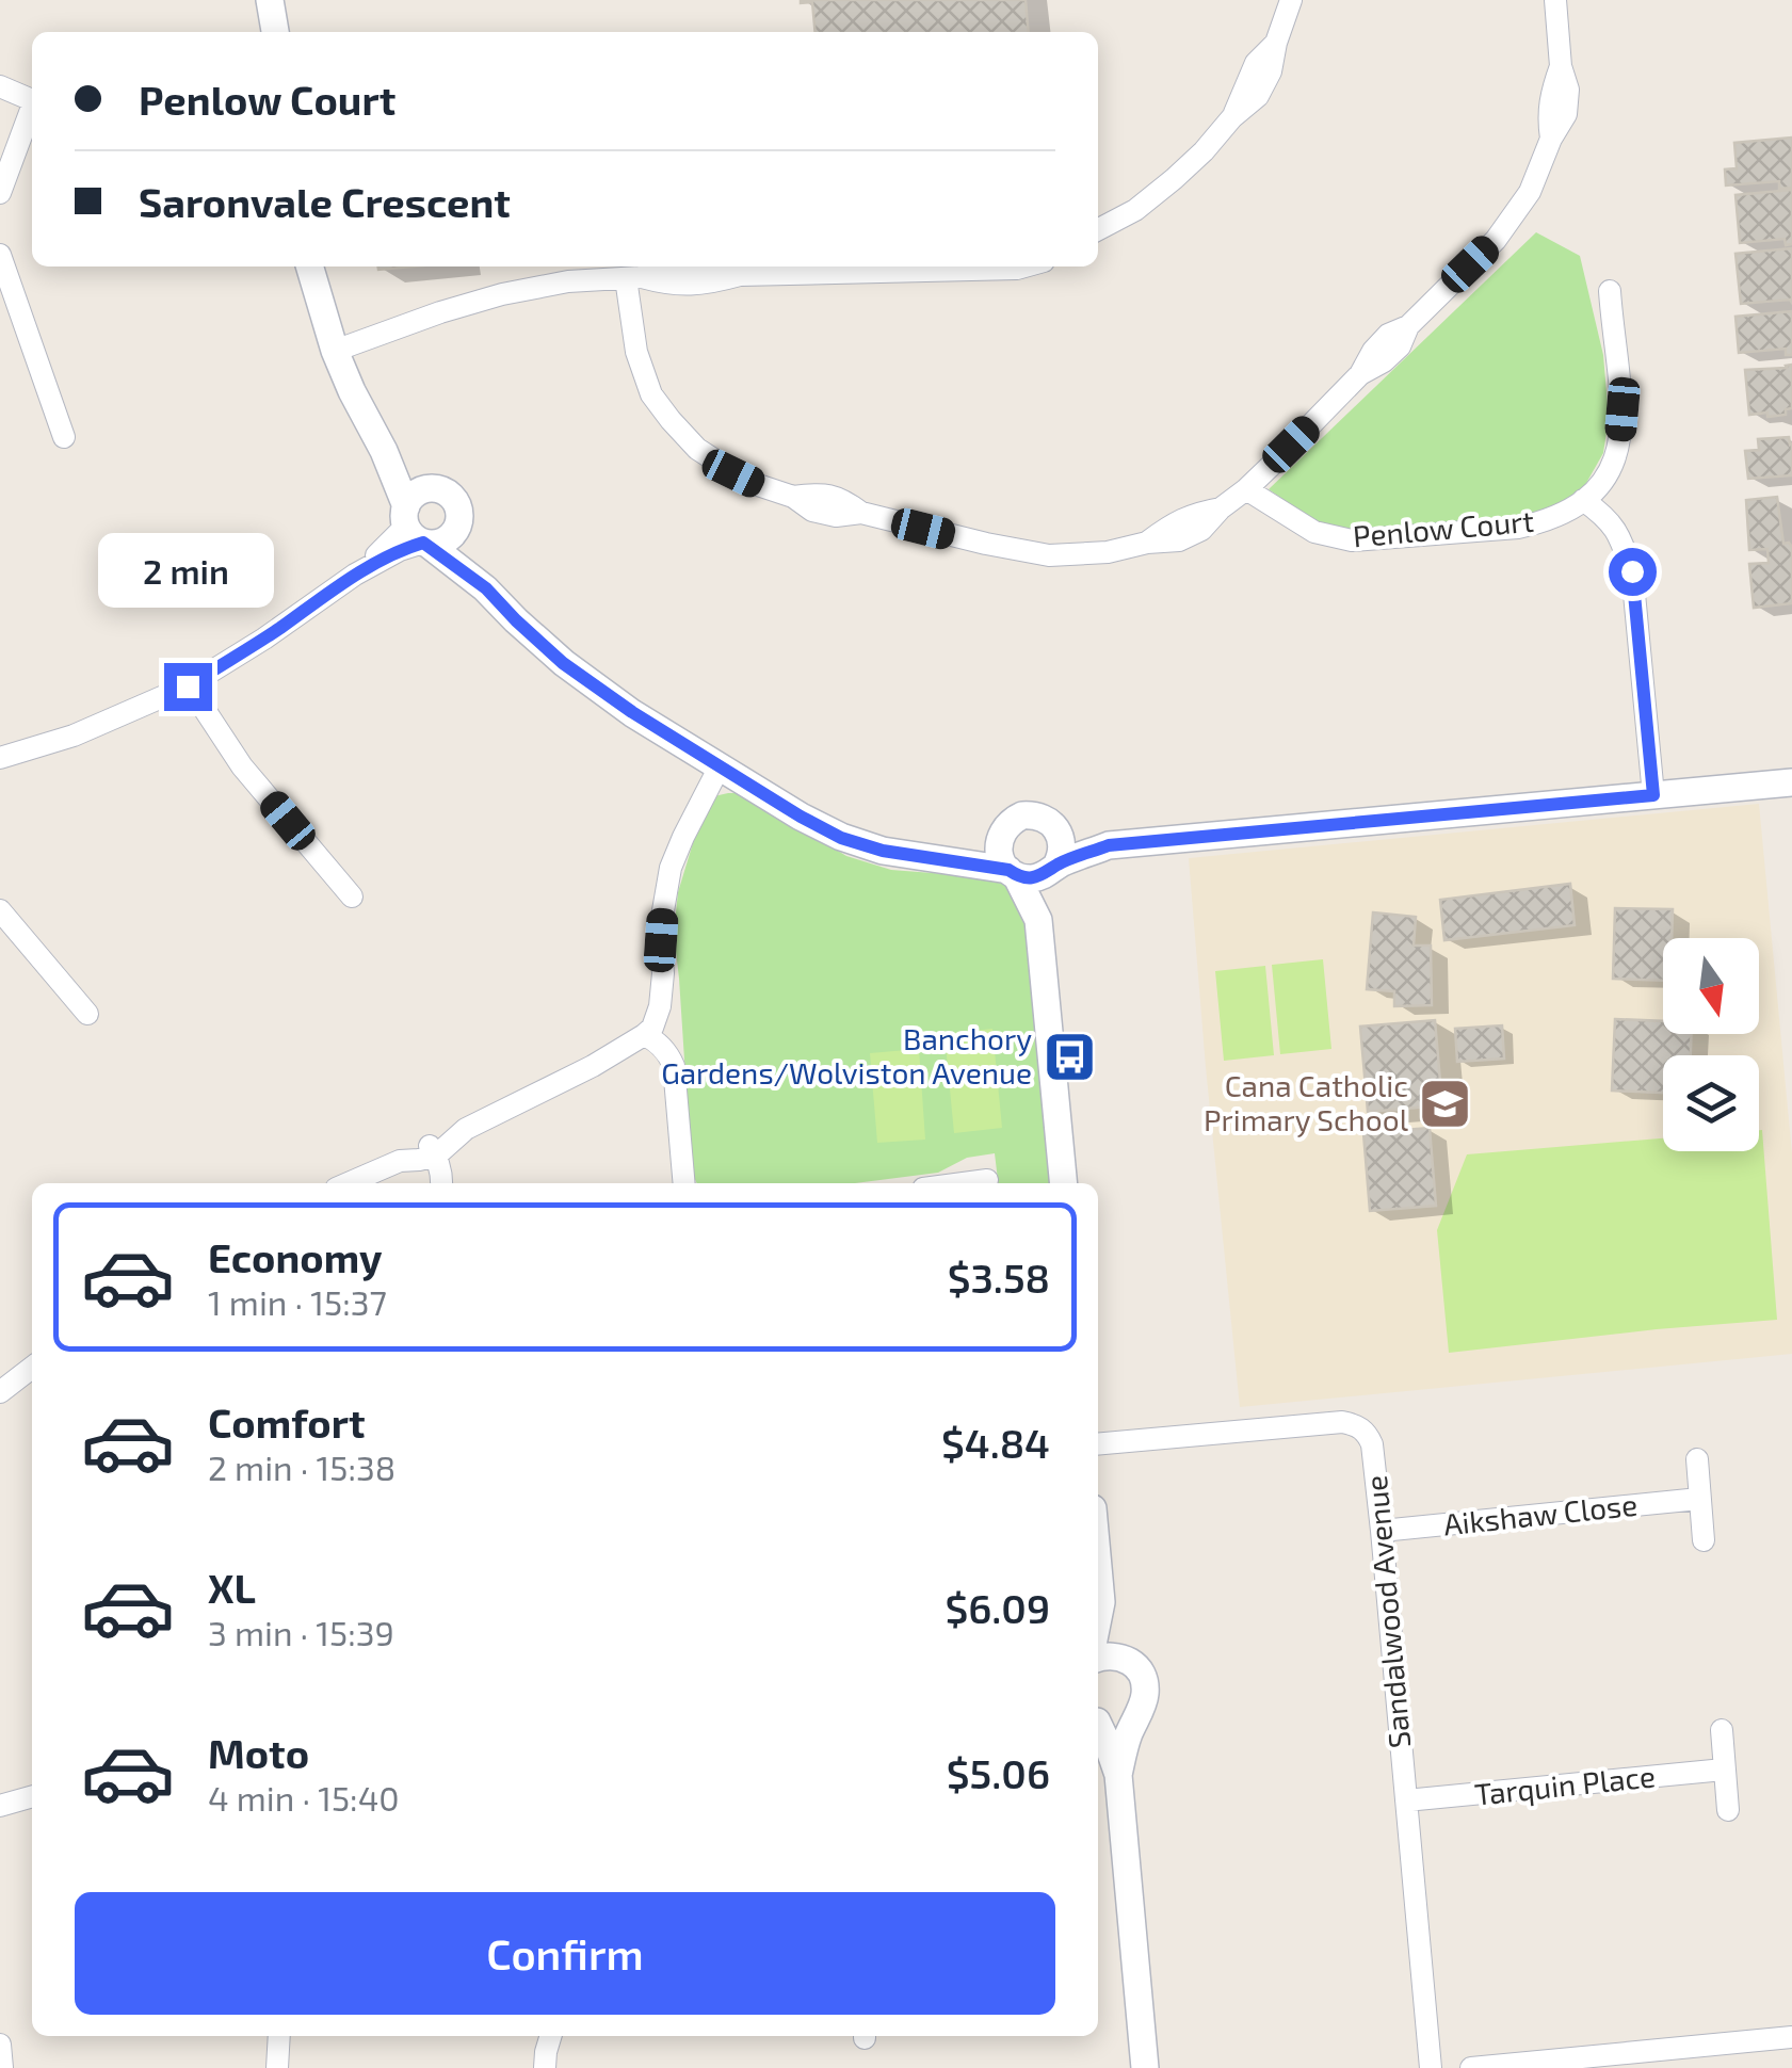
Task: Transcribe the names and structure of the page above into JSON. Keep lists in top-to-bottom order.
{
  "streets": {
    "street": [
      "Penlow Court",
      "Aikshaw Close",
      "Sandalwood Avenue",
      "Tarquin Place"
    ]
  },
  "crossings": [
    ["Aikshaw Close", "Sandalwood Avenue"],
    ["Sandalwood Avenue", "Tarquin Place"]
  ],
  "places": {
    "bus stop": ["Banchory Gardens/Wolviston Avenue"],
    "school or university": ["Cana Catholic Primary School"]
  },
  "north": "bottom",
  "page": {
    "banner": ["Penlow Court", "Saronvale Crescent"],
    "bubble": "2 min",
    "list": [
      {
        "name": "Economy",
        "note": "1 min · 15:37",
        "value": "$3.58"
      },
      {
        "name": "Comfort",
        "note": "2 min · 15:38",
        "value": "$4.84"
      },
      {
        "name": "XL",
        "note": "3 min · 15:39",
        "value": "$6.09"
      },
      {
        "name": "Moto",
        "note": "4 min · 15:40",
        "value": "$5.06"
      }
    ],
    "buttons": "Confirm"
  }
}
